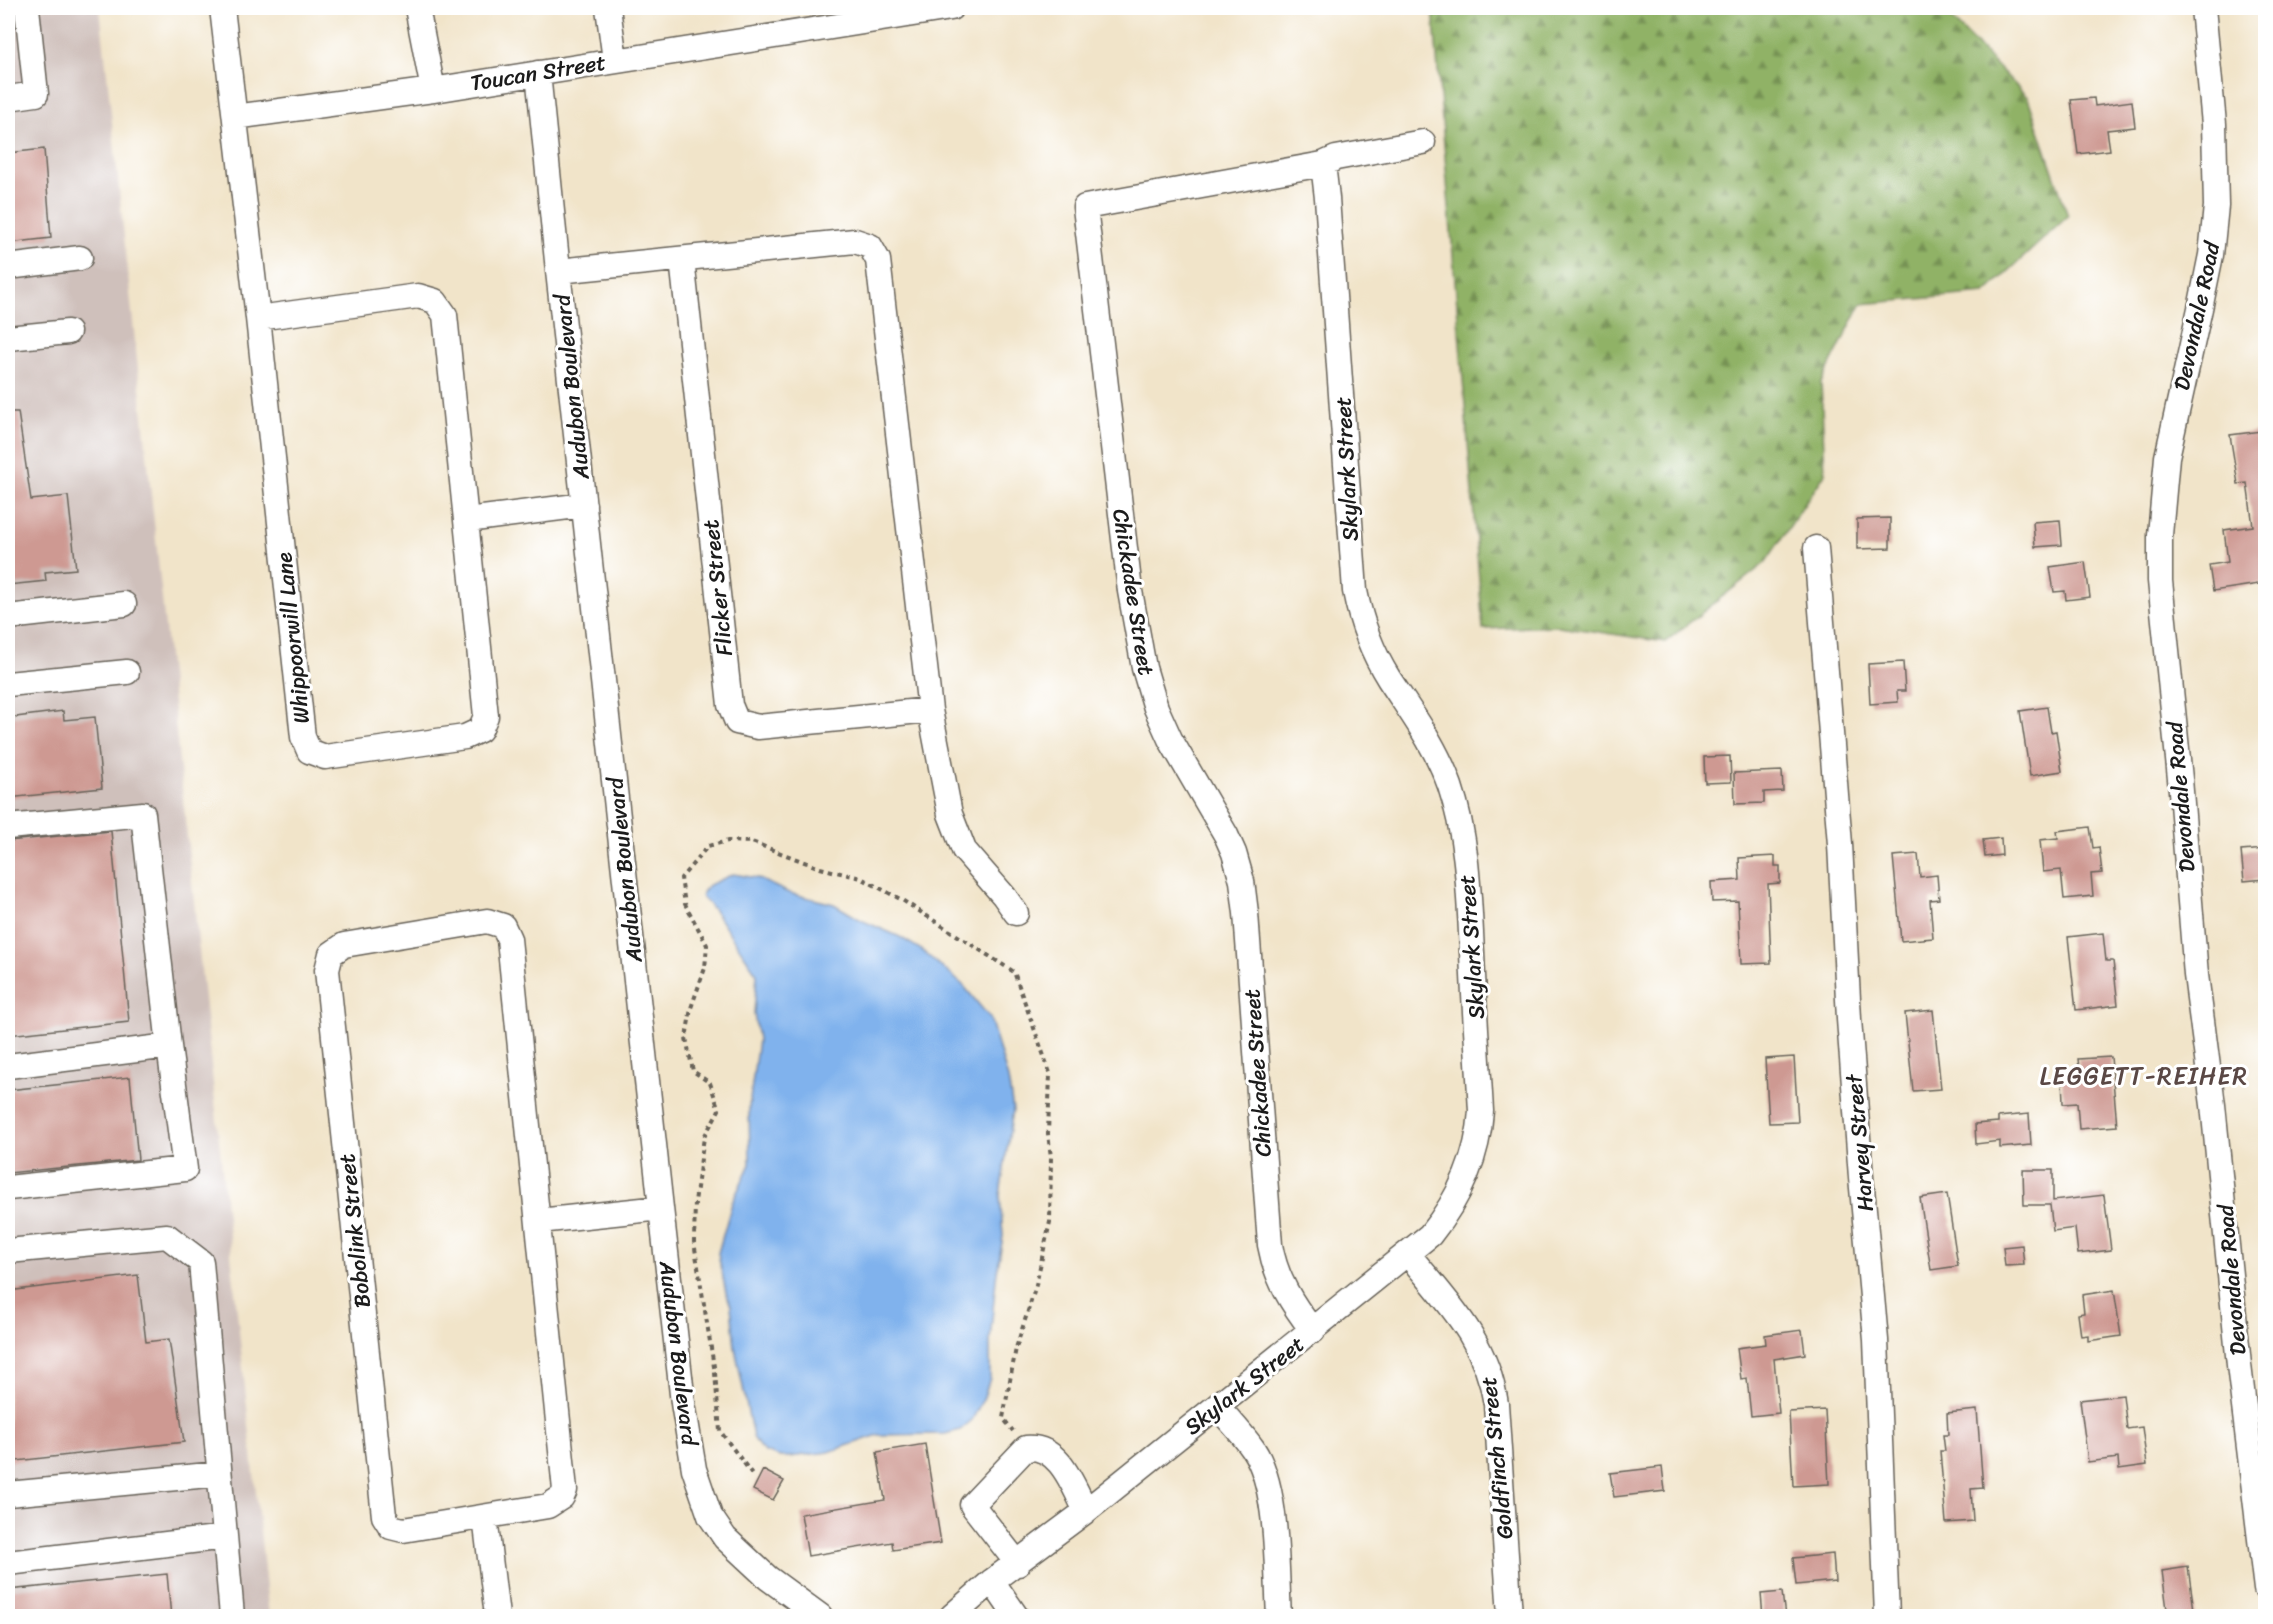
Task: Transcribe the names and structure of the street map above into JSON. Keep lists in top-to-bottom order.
{
  "streets": {
    "street": [
      "Toucan Street",
      "Devondale Road",
      "Audubon Boulevard",
      "Skylark Street",
      "Flicker Street",
      "Chickadee Street",
      "Whippoorwill Lane",
      "Harvey Street",
      "Bobolink Street",
      "Goldfinch Street"
    ]
  },
  "crossings": [
    ["Toucan Street", "Audubon Boulevard"],
    ["Toucan Street", "Whippoorwill Lane"],
    ["Skylark Street", "Chickadee Street"],
    ["Skylark Street", "Goldfinch Street"]
  ],
  "districts": ["LEGGETT-REIHER"]
}
